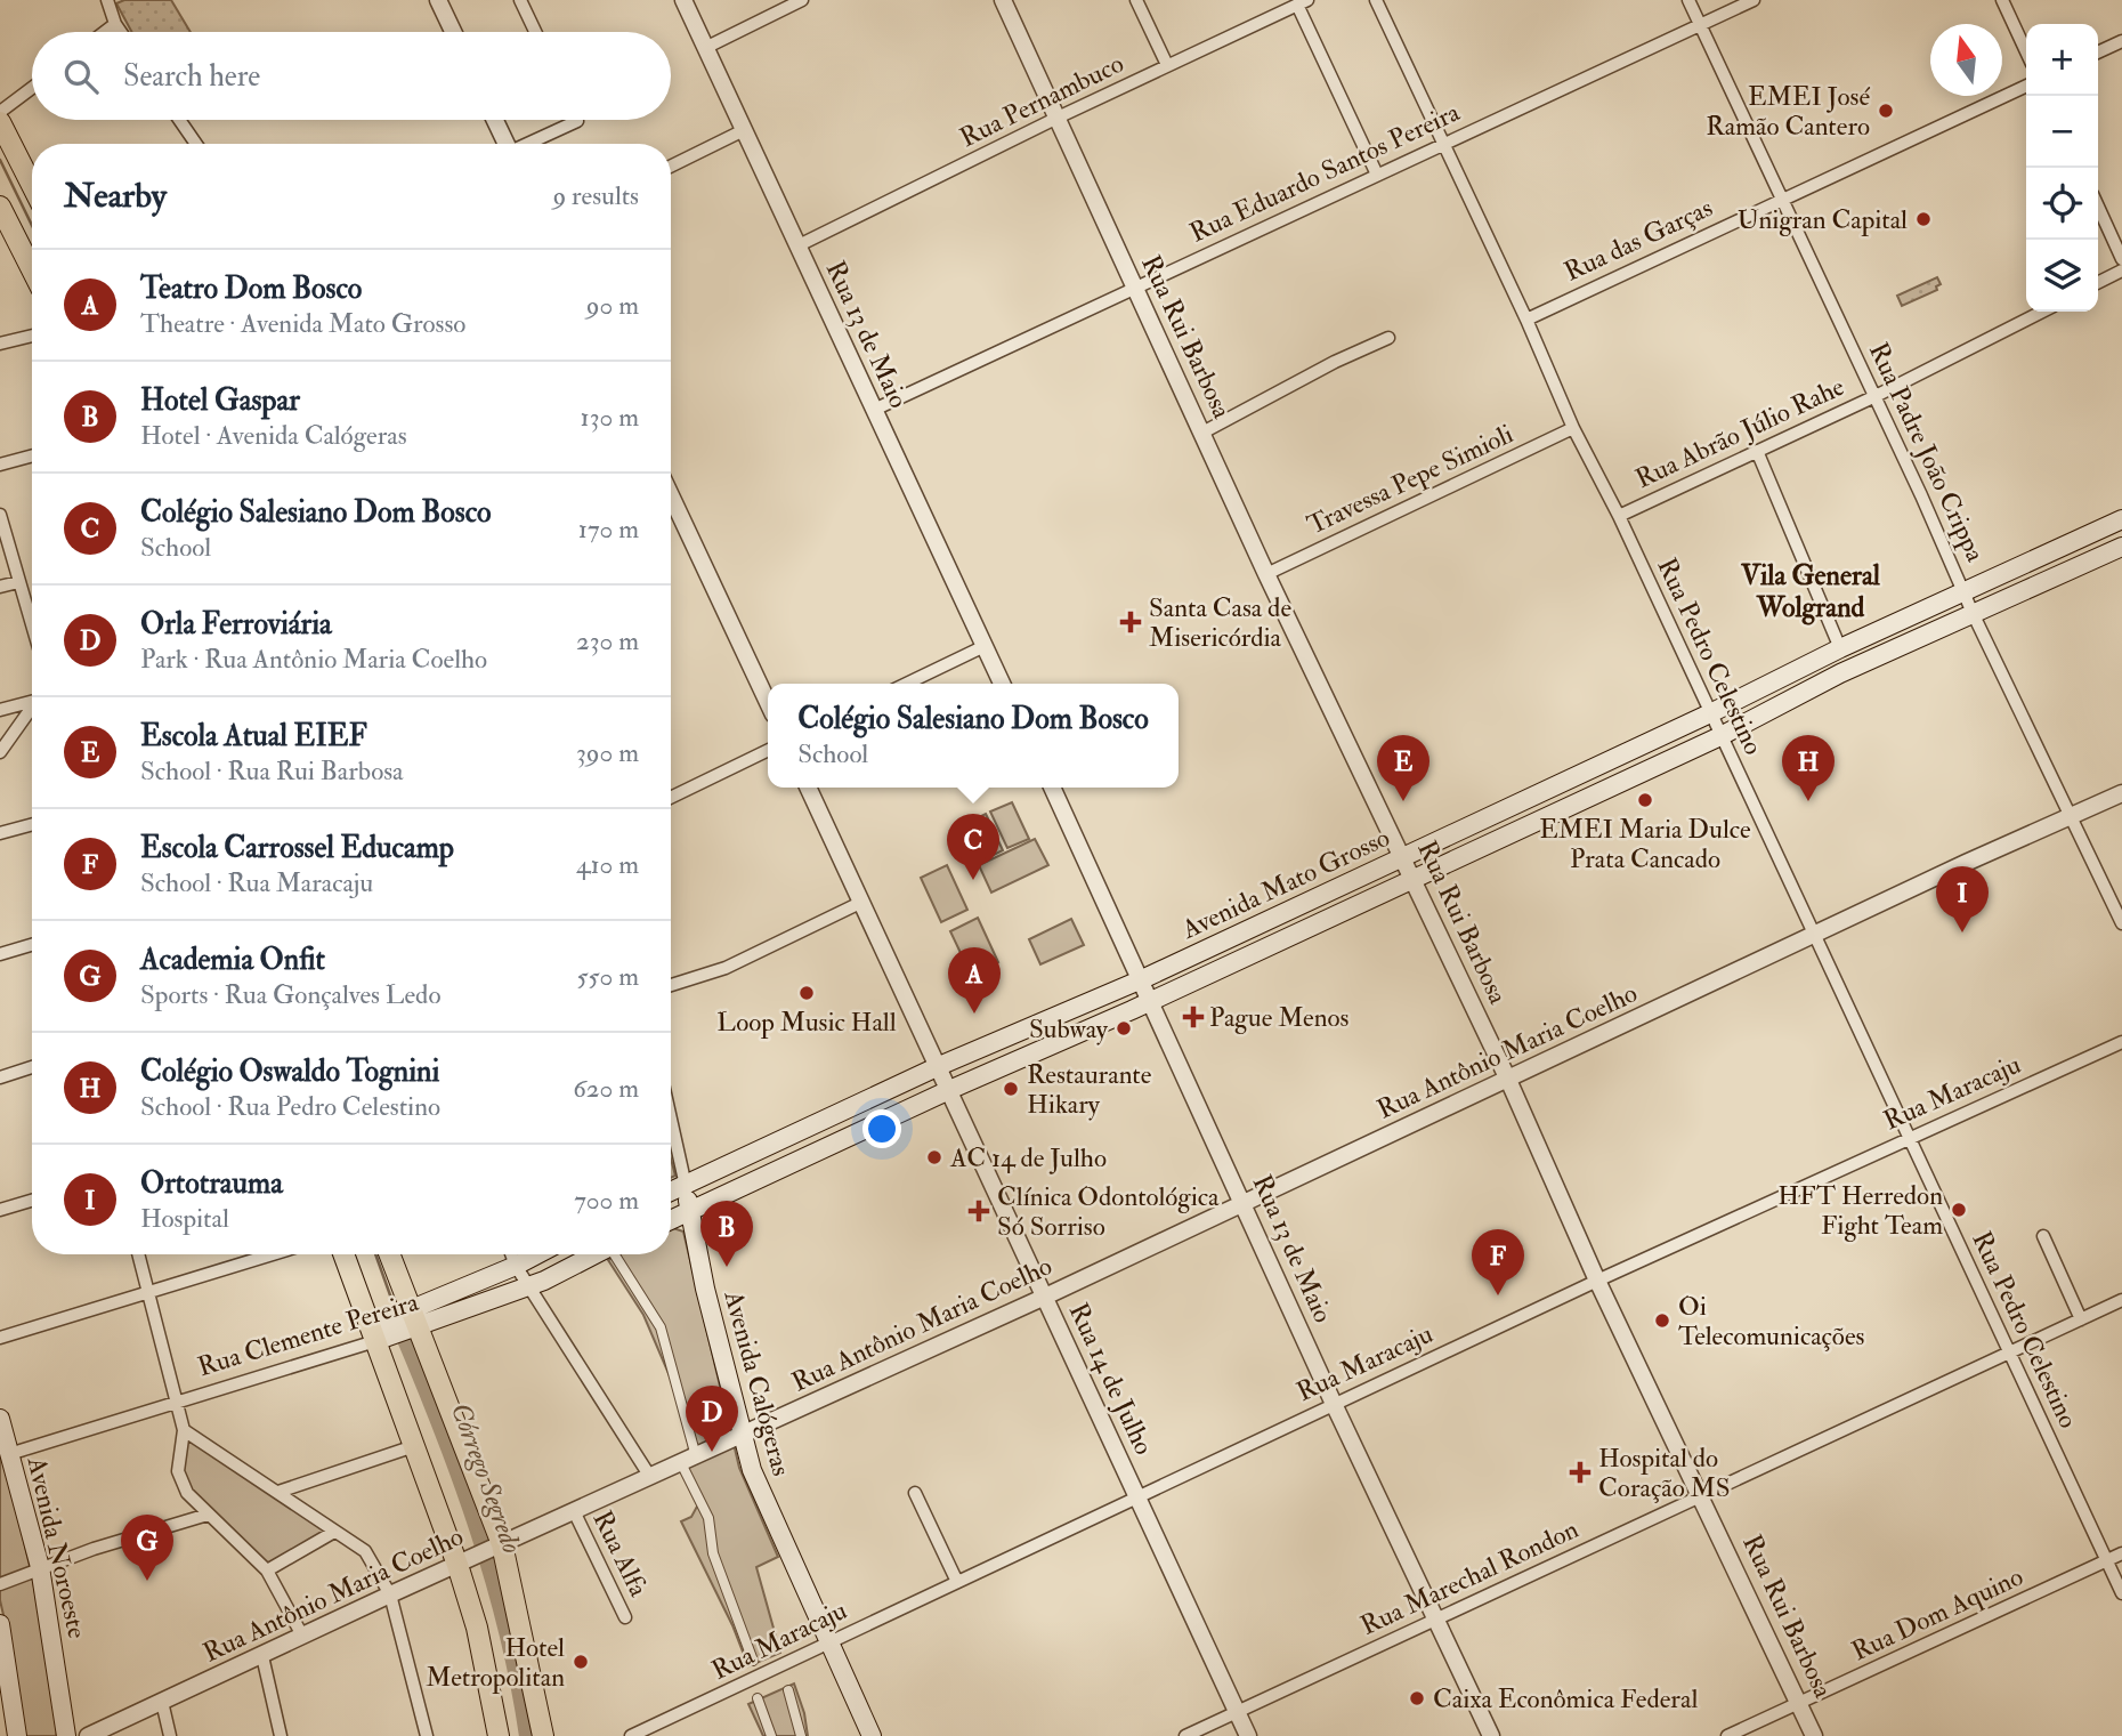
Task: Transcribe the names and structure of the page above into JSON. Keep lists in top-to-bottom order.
{
  "streets": {
    "main road": [
      "Avenida Mato Grosso",
      "Rua Clemente Pereira",
      "Avenida Calógeras",
      "Avenida Noroeste"
    ],
    "street": [
      "Rua Pernambuco",
      "Rua Eduardo Santos Pereira",
      "Rua das Garças",
      "Rua 13 de Maio",
      "Rua Rui Barbosa",
      "Rua Abrão Júlio Rahe",
      "Rua Padre João Crippa",
      "Travessa Pepe Simioli",
      "Rua Pedro Celestino",
      "Rua Antônio Maria Coelho",
      "Rua Maracaju",
      "Rua 14 de Julho",
      "Rua Alfa",
      "Rua Marechal Rondon",
      "Rua Dom Aquino"
    ]
  },
  "crossings": [
    ["Rua Pernambuco", "Rua 13 de Maio"],
    ["Rua Pernambuco", "Rua Rui Barbosa"],
    ["Rua Eduardo Santos Pereira", "Rua 13 de Maio"],
    ["Rua Eduardo Santos Pereira", "Rua Rui Barbosa"],
    ["Rua Eduardo Santos Pereira", "Rua Padre João Crippa"],
    ["Rua Eduardo Santos Pereira", "Rua Pedro Celestino"],
    ["Rua das Garças", "Rua Padre João Crippa"],
    ["Rua das Garças", "Rua Pedro Celestino"],
    ["Rua 13 de Maio", "Avenida Mato Grosso"],
    ["Rua 13 de Maio", "Rua Antônio Maria Coelho"],
    ["Rua 13 de Maio", "Rua Maracaju"],
    ["Rua 13 de Maio", "Rua Marechal Rondon"],
    ["Rua Rui Barbosa", "Travessa Pepe Simioli"],
    ["Rua Rui Barbosa", "Avenida Mato Grosso"],
    ["Rua Rui Barbosa", "Rua Antônio Maria Coelho"],
    ["Rua Rui Barbosa", "Rua Maracaju"],
    ["Rua Rui Barbosa", "Rua Marechal Rondon"],
    ["Rua Rui Barbosa", "Rua Dom Aquino"],
    ["Rua Abrão Júlio Rahe", "Rua Padre João Crippa"],
    ["Rua Abrão Júlio Rahe", "Rua Pedro Celestino"],
    ["Rua Padre João Crippa", "Avenida Mato Grosso"],
    ["Rua Padre João Crippa", "Rua Antônio Maria Coelho"],
    ["Travessa Pepe Simioli", "Rua Pedro Celestino"],
    ["Rua Pedro Celestino", "Avenida Mato Grosso"],
    ["Rua Pedro Celestino", "Rua Antônio Maria Coelho"],
    ["Rua Pedro Celestino", "Rua Maracaju"],
    ["Rua Pedro Celestino", "Rua Marechal Rondon"],
    ["Rua Pedro Celestino", "Rua Dom Aquino"],
    ["Avenida Mato Grosso", "Rua 14 de Julho"],
    ["Avenida Mato Grosso", "Avenida Calógeras"],
    ["Rua Antônio Maria Coelho", "Rua 14 de Julho"],
    ["Rua Antônio Maria Coelho", "Avenida Calógeras"],
    ["Rua Antônio Maria Coelho", "Rua Alfa"],
    ["Rua Maracaju", "Rua 14 de Julho"],
    ["Rua Maracaju", "Avenida Calógeras"],
    ["Rua Clemente Pereira", "Avenida Noroeste"],
    ["Rua 14 de Julho", "Rua Marechal Rondon"]
  ],
  "districts": ["Vila General Wolgrand"],
  "water": ["Córrego Segredo"],
  "places": {
    "other": [
      "EMEI José Ramão Cantero",
      "Unigran Capital",
      "EMEI Maria Dulce Prata Cancado",
      "Loop Music Hall",
      "Subway",
      "Restaurante Hikary",
      "AC 14 de Julho",
      "HFT Herredon Fight Team",
      "Oi Telecomunicações",
      "Hotel Metropolitan",
      "Caixa Econômica Federal"
    ],
    "health": [
      "Santa Casa de Misericórdia",
      "Pague Menos",
      "Clínica Odontológica Só Sorriso",
      "Hospital do Coração MS"
    ]
  },
  "north": "top",
  "page": {
    "map_buttons": ["+", "−"],
    "search": "Search here",
    "heading": ["Nearby", "9 results"],
    "list": [
      {
        "mark": "A",
        "name": "Teatro Dom Bosco",
        "note": "Theatre · Avenida Mato Grosso",
        "value": "90 m"
      },
      {
        "mark": "B",
        "name": "Hotel Gaspar",
        "note": "Hotel · Avenida Calógeras",
        "value": "130 m"
      },
      {
        "mark": "C",
        "name": "Colégio Salesiano Dom Bosco",
        "note": "School",
        "value": "170 m"
      },
      {
        "mark": "D",
        "name": "Orla Ferroviária",
        "note": "Park · Rua Antônio Maria Coelho",
        "value": "230 m"
      },
      {
        "mark": "E",
        "name": "Escola Atual EIEF",
        "note": "School · Rua Rui Barbosa",
        "value": "390 m"
      },
      {
        "mark": "F",
        "name": "Escola Carrossel Educamp",
        "note": "School · Rua Maracaju",
        "value": "410 m"
      },
      {
        "mark": "G",
        "name": "Academia Onfit",
        "note": "Sports · Rua Gonçalves Ledo",
        "value": "550 m"
      },
      {
        "mark": "H",
        "name": "Colégio Oswaldo Tognini",
        "note": "School · Rua Pedro Celestino",
        "value": "620 m"
      },
      {
        "mark": "I",
        "name": "Ortotrauma",
        "note": "Hospital",
        "value": "700 m"
      }
    ],
    "popup": ["Colégio Salesiano Dom Bosco", "School"],
    "pins": [
      "E",
      "H",
      "C",
      "I",
      "A",
      "B",
      "F",
      "D",
      "G"
    ]
  }
}
